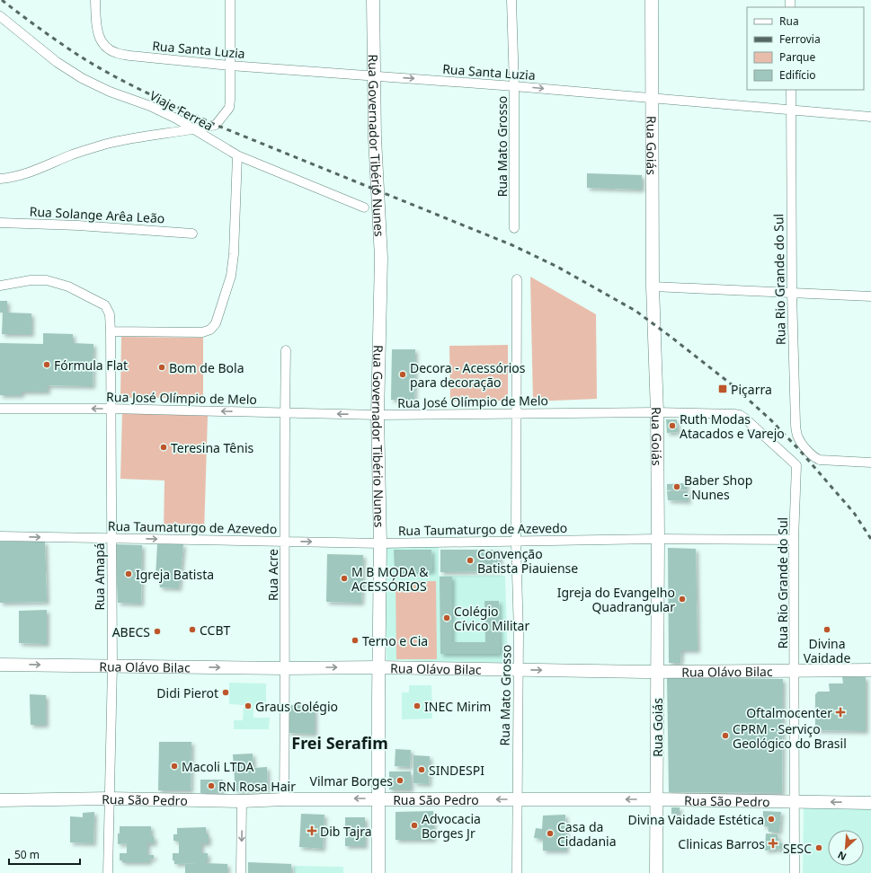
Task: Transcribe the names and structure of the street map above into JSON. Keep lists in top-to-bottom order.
{
  "streets": {
    "street": [
      "Rua Santa Luzia",
      "Viaje Ferrea",
      "Rua Governador Tibério Nunes",
      "Rua Goiás",
      "Rua Mato Grosso",
      "Rua Solange Arêa Leão",
      "Rua Rio Grande do Sul",
      "Rua José Olímpio de Melo",
      "Rua Taumaturgo de Azevedo",
      "Rua Acre",
      "Rua Amapá",
      "Rua Olávo Bilac",
      "Rua São Pedro"
    ]
  },
  "crossings": [
    ["Rua Santa Luzia", "Rua Governador Tibério Nunes"],
    ["Rua Santa Luzia", "Rua Goiás"],
    ["Rua Santa Luzia", "Rua Mato Grosso"],
    ["Rua Santa Luzia", "Rua Rio Grande do Sul"],
    ["Rua Governador Tibério Nunes", "Rua José Olímpio de Melo"],
    ["Rua Governador Tibério Nunes", "Rua Taumaturgo de Azevedo"],
    ["Rua Governador Tibério Nunes", "Rua Olávo Bilac"],
    ["Rua Governador Tibério Nunes", "Rua São Pedro"],
    ["Rua Goiás", "Rua José Olímpio de Melo"],
    ["Rua Goiás", "Rua Taumaturgo de Azevedo"],
    ["Rua Goiás", "Rua Olávo Bilac"],
    ["Rua Goiás", "Rua São Pedro"],
    ["Rua Mato Grosso", "Rua José Olímpio de Melo"],
    ["Rua Mato Grosso", "Rua Taumaturgo de Azevedo"],
    ["Rua Mato Grosso", "Rua Olávo Bilac"],
    ["Rua Mato Grosso", "Rua São Pedro"],
    ["Rua Rio Grande do Sul", "Rua José Olímpio de Melo"],
    ["Rua Rio Grande do Sul", "Rua Taumaturgo de Azevedo"],
    ["Rua Rio Grande do Sul", "Rua Olávo Bilac"],
    ["Rua Rio Grande do Sul", "Rua São Pedro"],
    ["Rua José Olímpio de Melo", "Rua Acre"],
    ["Rua José Olímpio de Melo", "Rua Amapá"],
    ["Rua Taumaturgo de Azevedo", "Rua Acre"],
    ["Rua Taumaturgo de Azevedo", "Rua Amapá"],
    ["Rua Acre", "Rua Olávo Bilac"],
    ["Rua Acre", "Rua São Pedro"],
    ["Rua Amapá", "Rua Olávo Bilac"],
    ["Rua Amapá", "Rua São Pedro"]
  ],
  "one_way": [
    "Rua José Olímpio de Melo",
    "Rua Taumaturgo de Azevedo",
    "Rua Olávo Bilac",
    "Rua São Pedro"
  ],
  "districts": ["Frei Serafim"],
  "places": {
    "other": [
      "Fórmula Flat",
      "Bom de Bola",
      "Decora - Acessórios para decoração",
      "Ruth Modas Atacados e Varejo",
      "Teresina Tênis",
      "Baber Shop - Nunes",
      "Convenção Batista Piauiense",
      "Igreja Batista",
      "M B MODA & ACESSÓRIOS",
      "Igreja do Evangelho Quadrangular",
      "Colégio Cívico Militar",
      "CCBT",
      "Divina Vaidade",
      "ABECS",
      "Terno e Cia",
      "Didi Pierot",
      "Graus Colégio",
      "INEC Mirim",
      "CPRM - Serviço Geológico do Brasil",
      "Macoli LTDA",
      "SINDESPI",
      "Vilmar Borges",
      "RN Rosa Hair",
      "Divina Vaidade Estética",
      "Advocacia Borges Jr",
      "Casa da Cidadania",
      "SESC"
    ],
    "transit": ["Piçarra"],
    "health": ["Oftalmocenter", "Dib Tajra", "Clinicas Barros"]
  },
  "legend": [
    "Rua",
    "Ferrovia",
    "Parque",
    "Edifício"
  ],
  "scale_bar": "50 m",
  "north": "bottom left"
}
